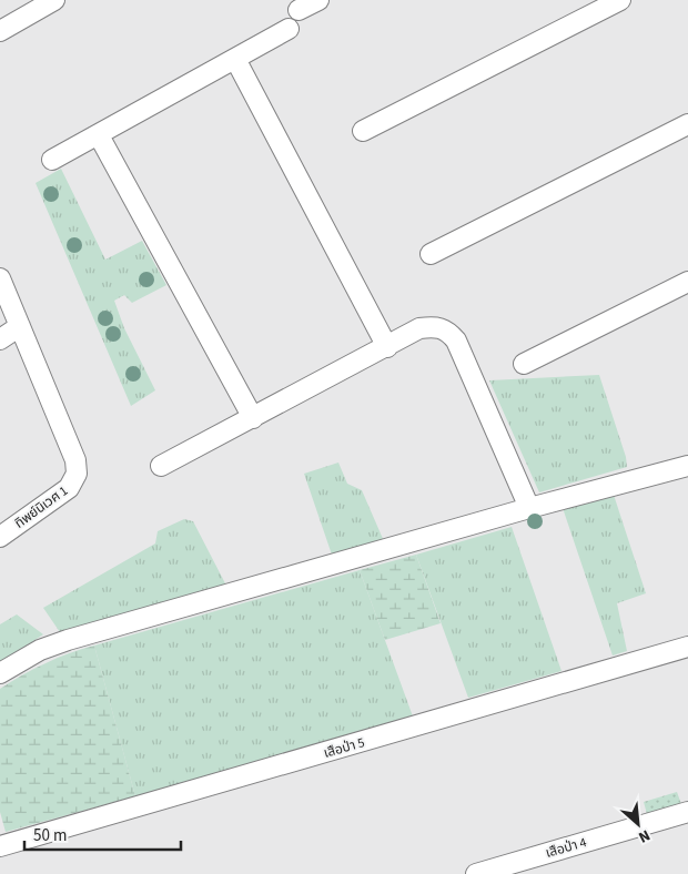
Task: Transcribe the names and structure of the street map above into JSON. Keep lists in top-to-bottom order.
{
  "streets": {
    "street": ["ทิพย์นิเวศ 1", "เสือป่า 5", "เสือป่า 4"]
  },
  "scale_bar": "50 m",
  "north": "bottom right"
}
